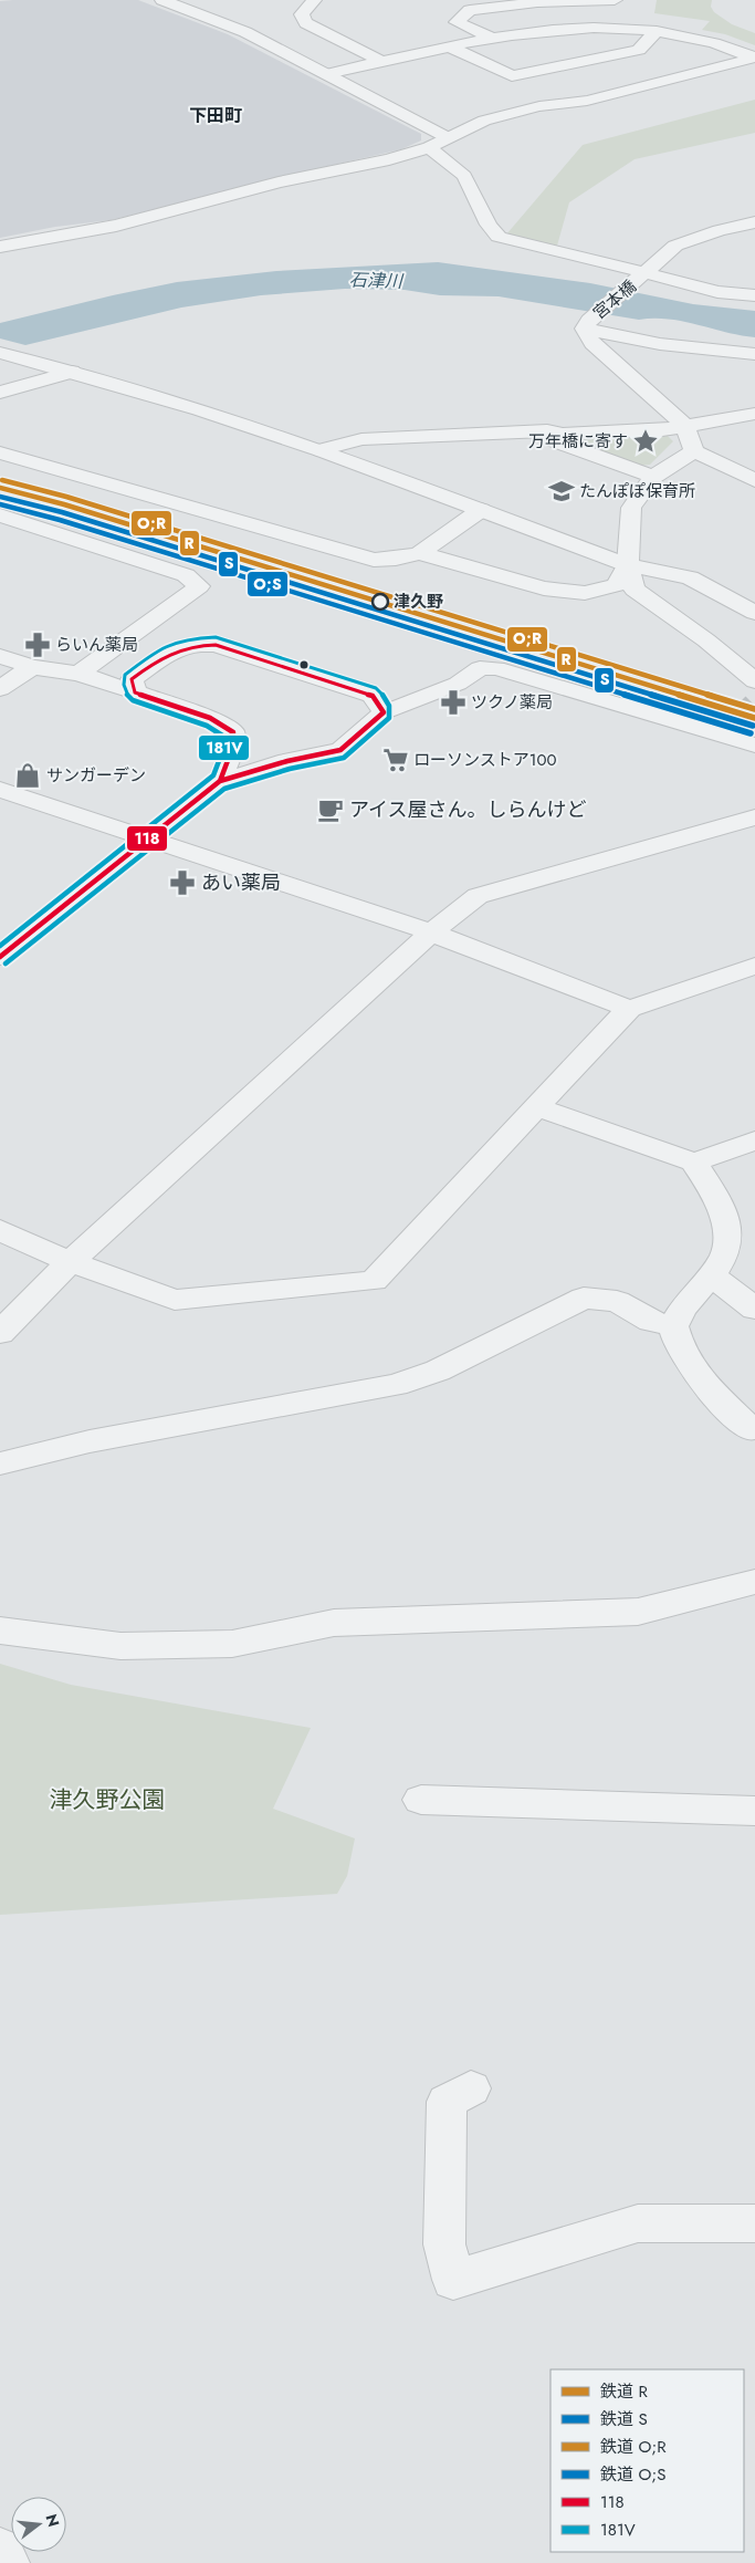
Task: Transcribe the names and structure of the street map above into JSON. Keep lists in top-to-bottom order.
{
  "streets": {
    "street": ["宮本橋"]
  },
  "districts": ["下田町"],
  "water": ["石津川"],
  "parks": ["津久野公園"],
  "places": {
    "place": ["万年橋に寄す"],
    "school or university": ["たんぽぽ保育所"],
    "other": ["津久野"],
    "pharmacy": ["らいん薬局", "ツクノ薬局", "あい薬局"],
    "supermarket": ["ローソンストア100"],
    "shop": ["サンガーデン"],
    "cafe": ["アイス屋さん。しらんけど"]
  },
  "lines": [
    "rail line O;R",
    "rail line R",
    "rail line S",
    "rail line O;S",
    "transit line 181V",
    "transit line 118"
  ],
  "legend": [
    "鉄道 R",
    "鉄道 S",
    "鉄道 O;R",
    "鉄道 O;S",
    "118",
    "181V"
  ],
  "north": "right"
}
